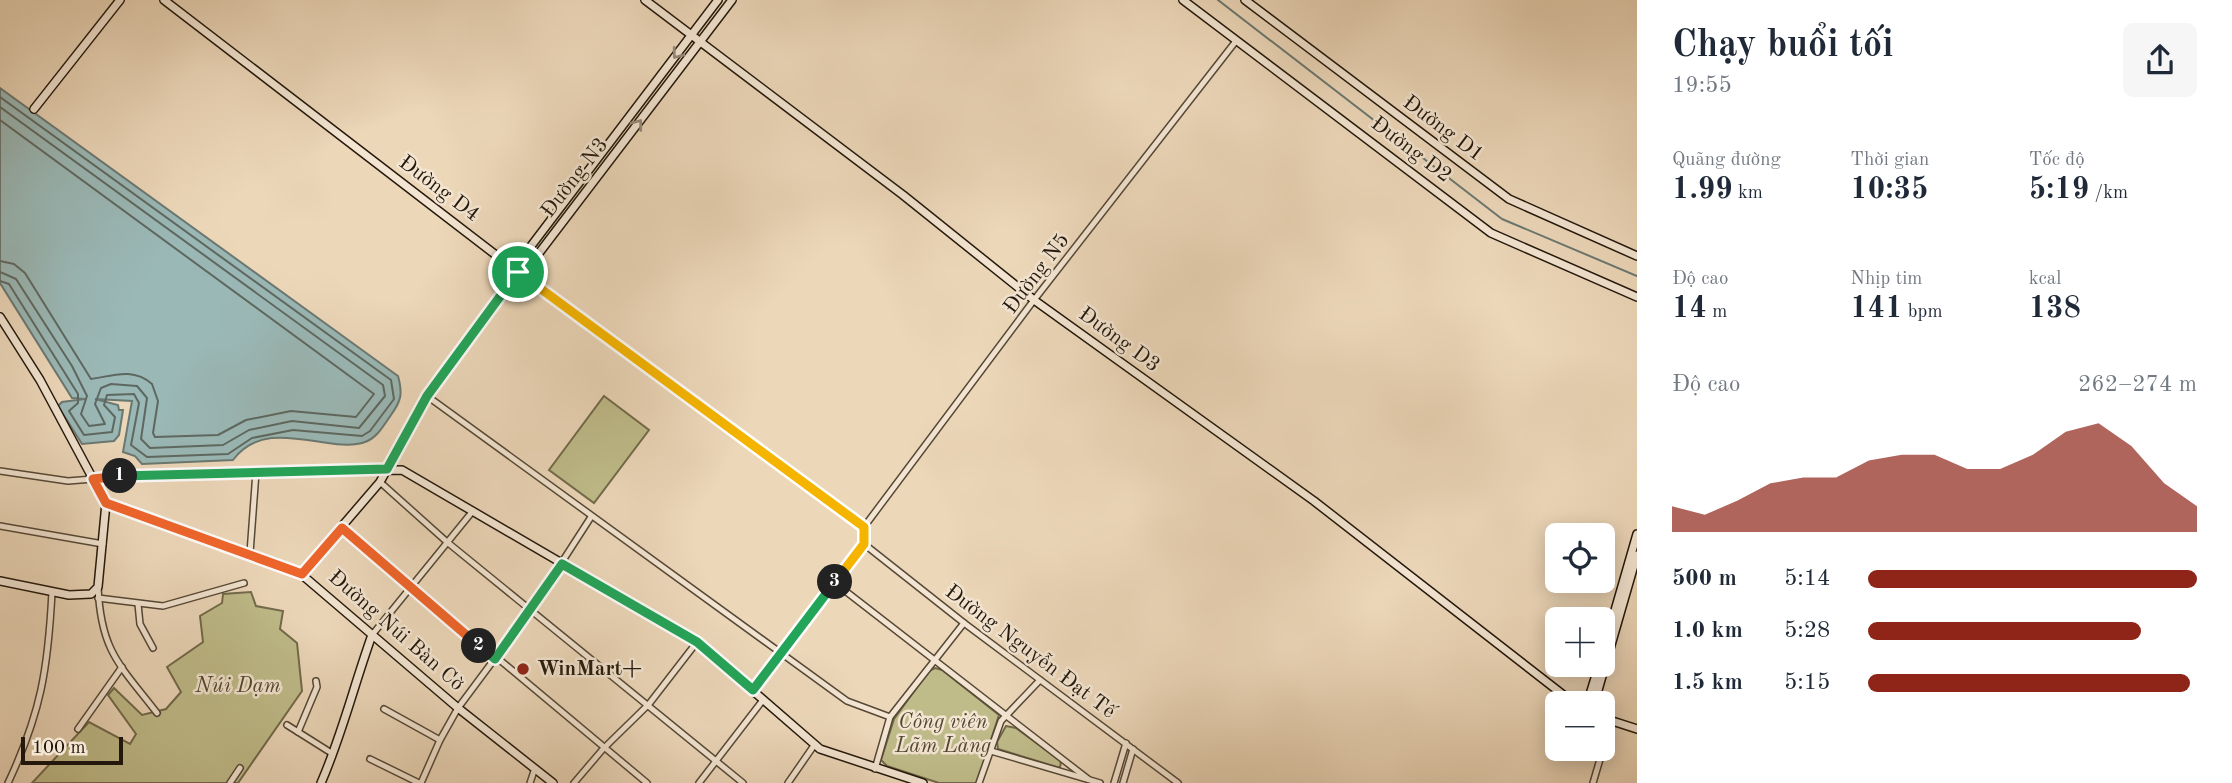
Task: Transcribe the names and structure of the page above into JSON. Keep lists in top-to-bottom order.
{
  "streets": {
    "street": [
      "Đường D1",
      "Đường D2",
      "Đường N3",
      "Đường D4",
      "Đường N5",
      "Đường D3",
      "Đường Núi Bàn Cờ",
      "Đường Nguyễn Đạt Tế"
    ]
  },
  "crossings": [
    ["Đường D2", "Đường N5"],
    ["Đường N3", "Đường D4"],
    ["Đường N3", "Đường D3"],
    ["Đường D4", "Đường N5"],
    ["Đường N5", "Đường D3"]
  ],
  "parks": ["Núi Dạm", "Công viên Lãm Làng"],
  "places": ["WinMart+"],
  "scale_bar": "100 m",
  "page": {
    "heading": ["Chạy buổi tối", "19:55"],
    "stats": [
      ["Quãng đường", "1.99 km"],
      ["Thời gian", "10:35"],
      ["Tốc độ", "5:19 /km"],
      ["Độ cao", "14 m"],
      ["Nhịp tim", "141 bpm"],
      ["kcal", "138"]
    ],
    "chart": ["Độ cao", "262–274 m"],
    "pins": ["1", "3", "2"],
    "map_buttons": ["+", "−"],
    "list": [
      {
        "name": "500 m",
        "note": "5:14"
      },
      {
        "name": "1.0 km",
        "note": "5:28"
      },
      {
        "name": "1.5 km",
        "note": "5:15"
      }
    ],
    "scale": "100 m"
  }
}
